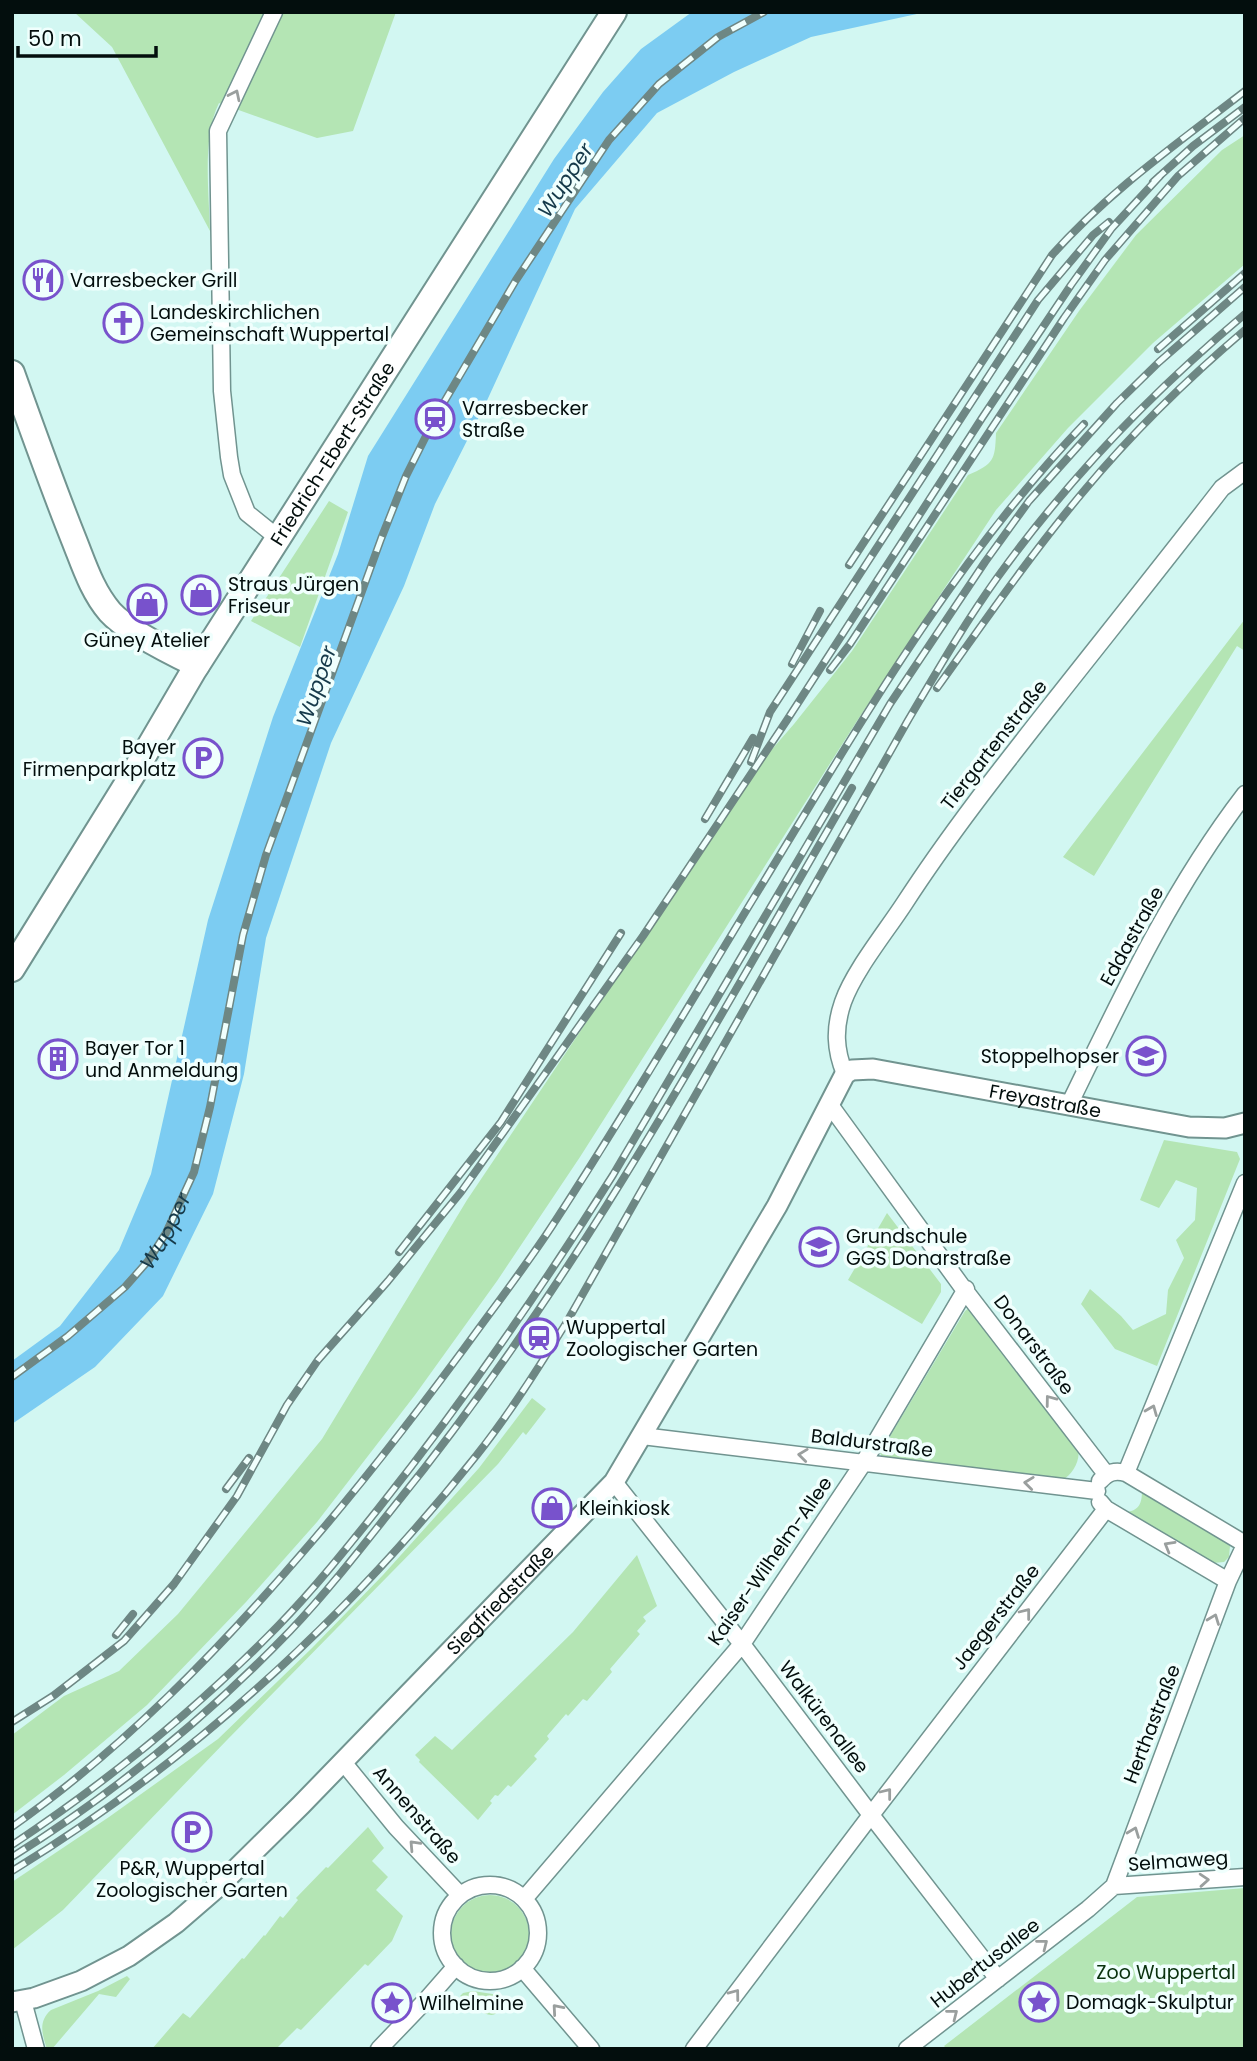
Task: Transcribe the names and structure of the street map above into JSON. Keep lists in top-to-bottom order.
{
  "streets": {
    "main road": ["Friedrich-Ebert-Straße"],
    "street": [
      "Tiergartenstraße",
      "Eddastraße",
      "Freyastraße",
      "Donarstraße",
      "Baldurstraße",
      "Kaiser-Wilhelm-Allee",
      "Siegfriedstraße",
      "Jaegerstraße",
      "Walkürenallee",
      "Herthastraße",
      "Annenstraße",
      "Selmaweg",
      "Hubertusallee"
    ]
  },
  "crossings": [
    ["Tiergartenstraße", "Freyastraße"],
    ["Tiergartenstraße", "Siegfriedstraße"],
    ["Eddastraße", "Freyastraße"],
    ["Freyastraße", "Siegfriedstraße"],
    ["Donarstraße", "Kaiser-Wilhelm-Allee"],
    ["Donarstraße", "Siegfriedstraße"],
    ["Baldurstraße", "Kaiser-Wilhelm-Allee"],
    ["Baldurstraße", "Siegfriedstraße"],
    ["Kaiser-Wilhelm-Allee", "Walkürenallee"],
    ["Kaiser-Wilhelm-Allee", "Annenstraße"],
    ["Siegfriedstraße", "Walkürenallee"],
    ["Siegfriedstraße", "Annenstraße"],
    ["Jaegerstraße", "Walkürenallee"],
    ["Walkürenallee", "Hubertusallee"],
    ["Herthastraße", "Selmaweg"],
    ["Herthastraße", "Hubertusallee"]
  ],
  "one_way": [
    "Donarstraße",
    "Baldurstraße",
    "Jaegerstraße",
    "Herthastraße",
    "Annenstraße",
    "Selmaweg",
    "Hubertusallee"
  ],
  "water": ["Wupper"],
  "parks": ["Zoo Wuppertal"],
  "places": {
    "restaurant": ["Varresbecker Grill"],
    "church": ["Landeskirchlichen Gemeinschaft Wuppertal"],
    "station": ["Varresbecker Straße", "Wuppertal Zoologischer Garten"],
    "shop": ["Straus Jürgen Friseur", "Güney Atelier", "Kleinkiosk"],
    "parking": ["Bayer Firmenparkplatz", "P&R, Wuppertal Zoologischer Garten"],
    "school or university": ["Stoppelhopser", "Grundschule GGS Donarstraße"],
    "building": ["Bayer Tor 1 und Anmeldung"],
    "place": ["Domagk-Skulptur", "Wilhelmine"]
  },
  "scale_bar": "50 m"
}
